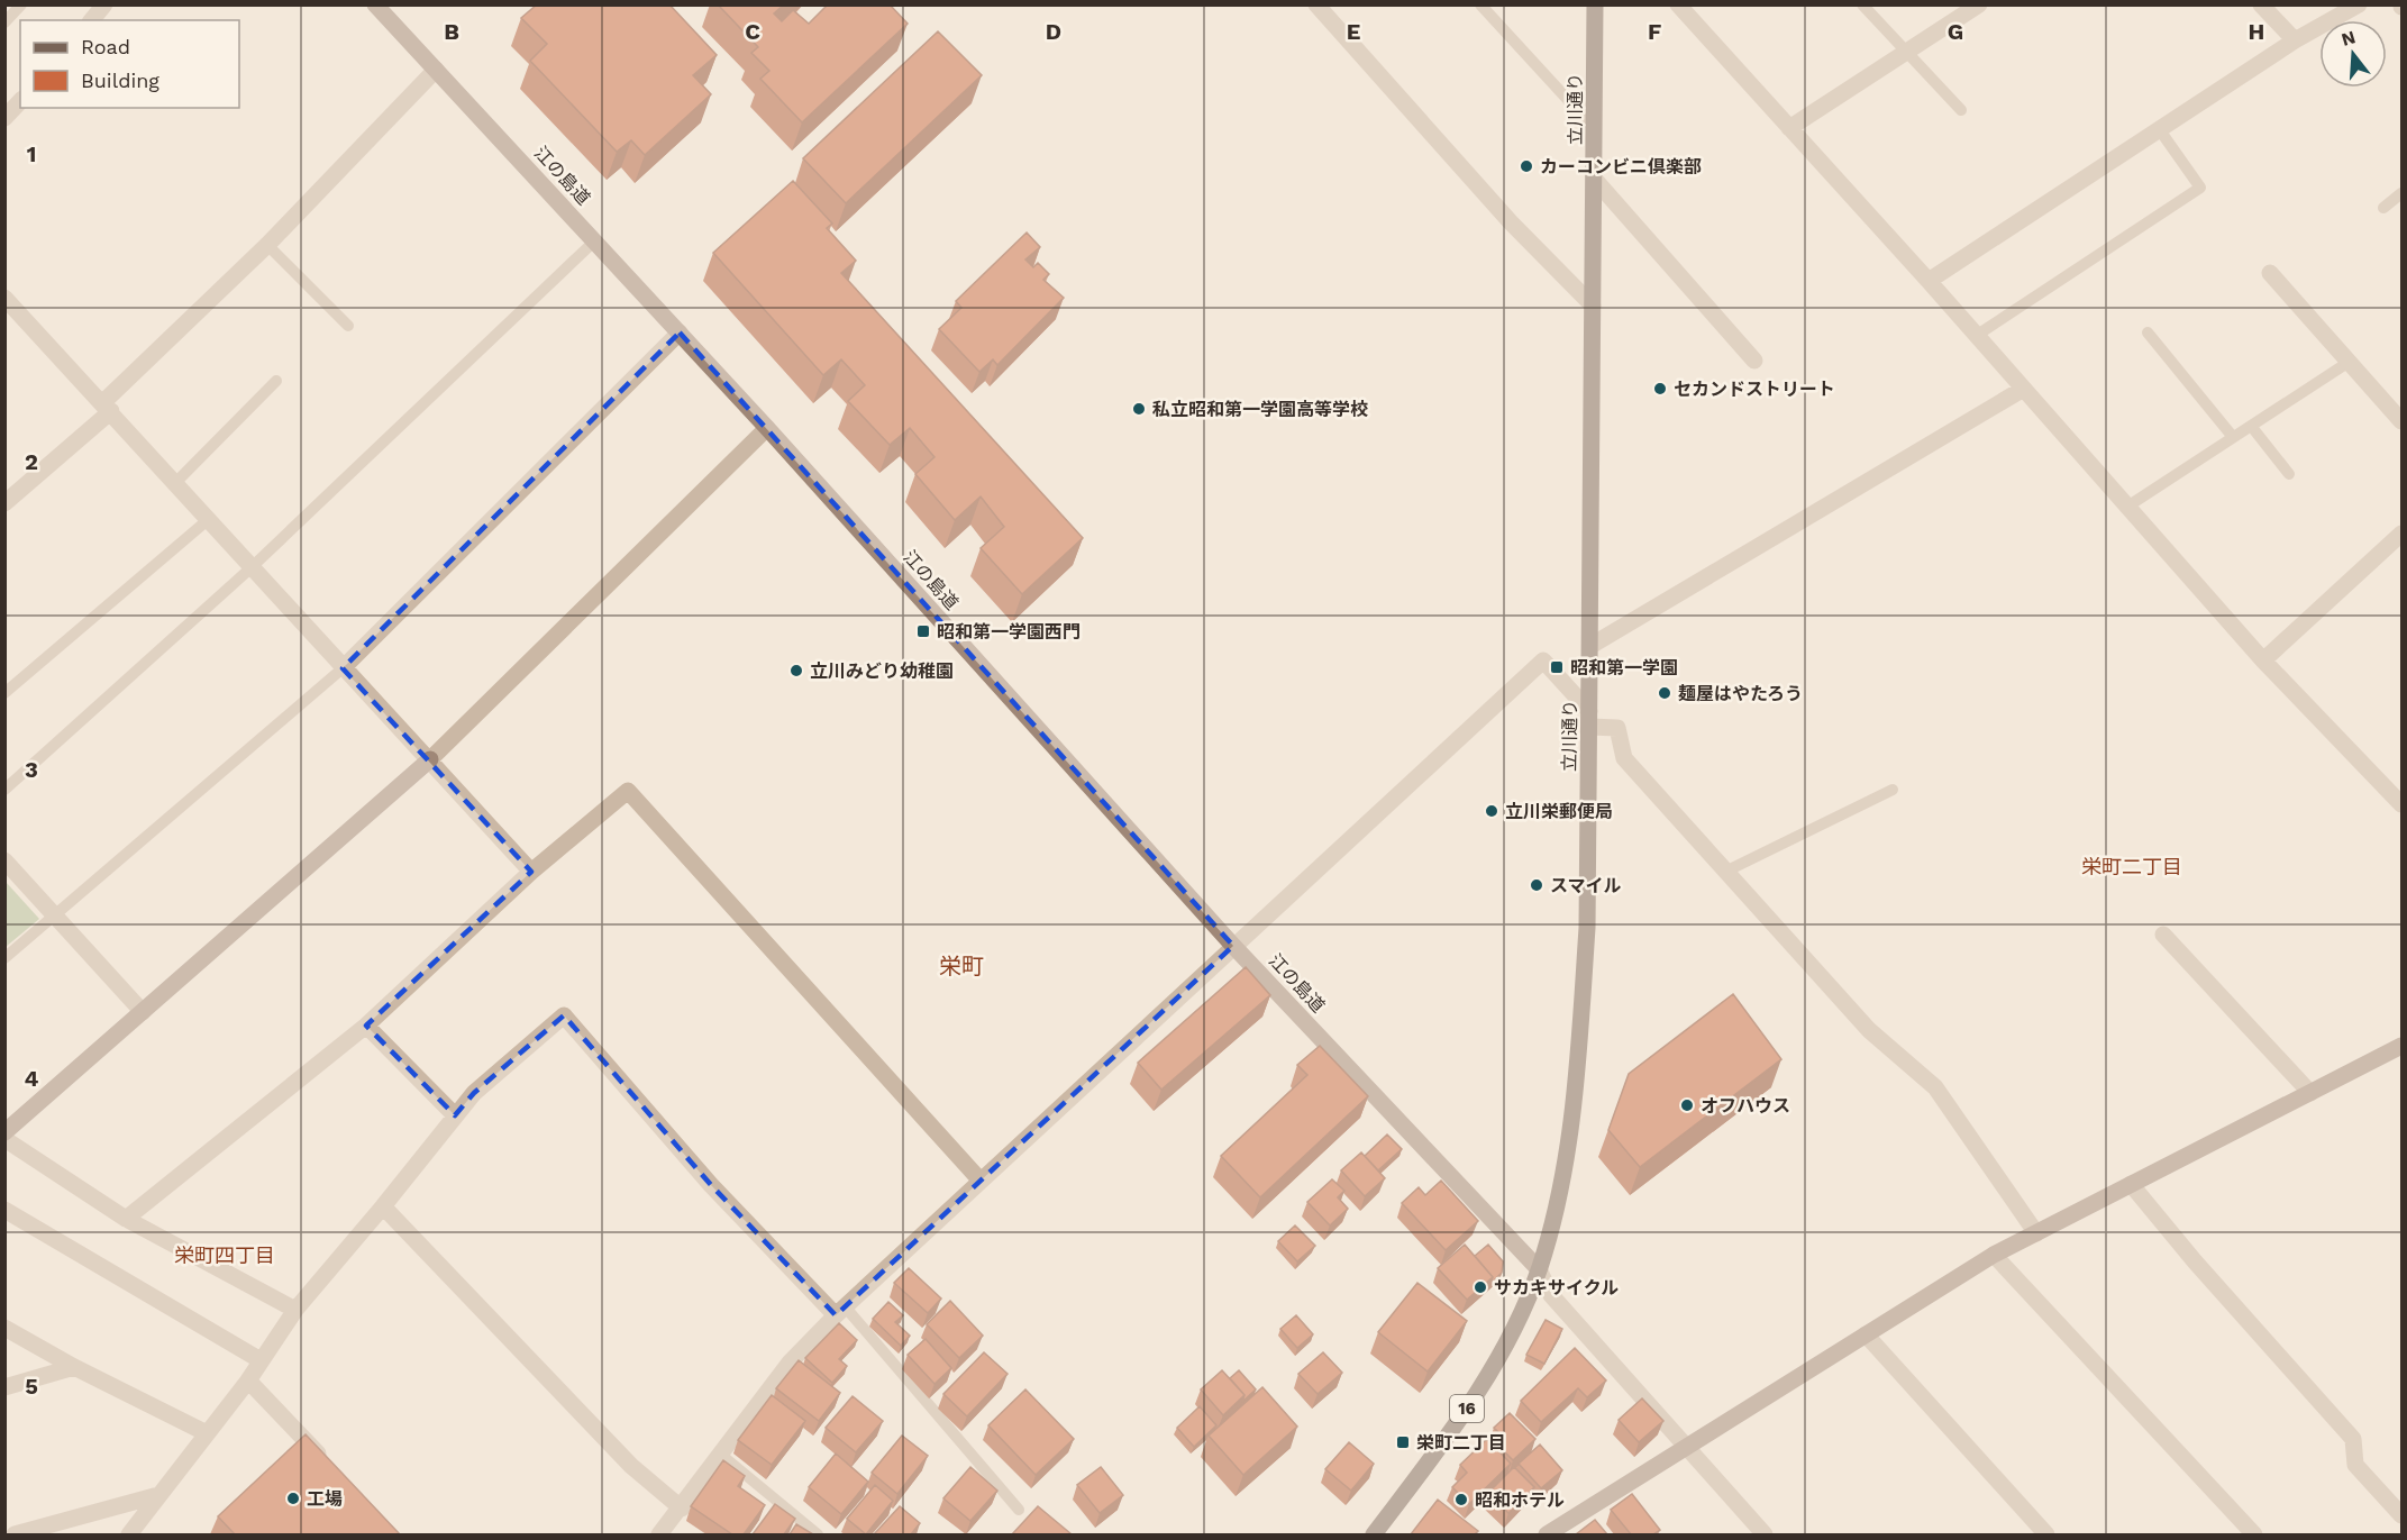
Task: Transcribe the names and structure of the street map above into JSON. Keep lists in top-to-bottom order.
{
  "streets": {
    "main road": ["立川通り", "16"],
    "street": ["江の島道"]
  },
  "crossings": [
    ["立川通り", "江の島道"]
  ],
  "districts": ["栄町二丁目", "栄町", "栄町四丁目"],
  "places": {
    "other": [
      "カーコンビニ倶楽部",
      "セカンドストリート",
      "私立昭和第一学園高等学校",
      "立川みどり幼稚園",
      "麺屋はやたろう",
      "立川栄郵便局",
      "スマイル",
      "オフハウス",
      "サカキサイクル",
      "工場",
      "昭和ホテル"
    ],
    "transit": ["昭和第一学園西門", "昭和第一学園", "栄町二丁目"]
  },
  "legend": ["Road", "Building"],
  "north": "top",
  "grid": {
    "columns": [
      "B",
      "C",
      "D",
      "E",
      "F",
      "G",
      "H"
    ],
    "rows": [
      "1",
      "2",
      "3",
      "4",
      "5"
    ]
  }
}
